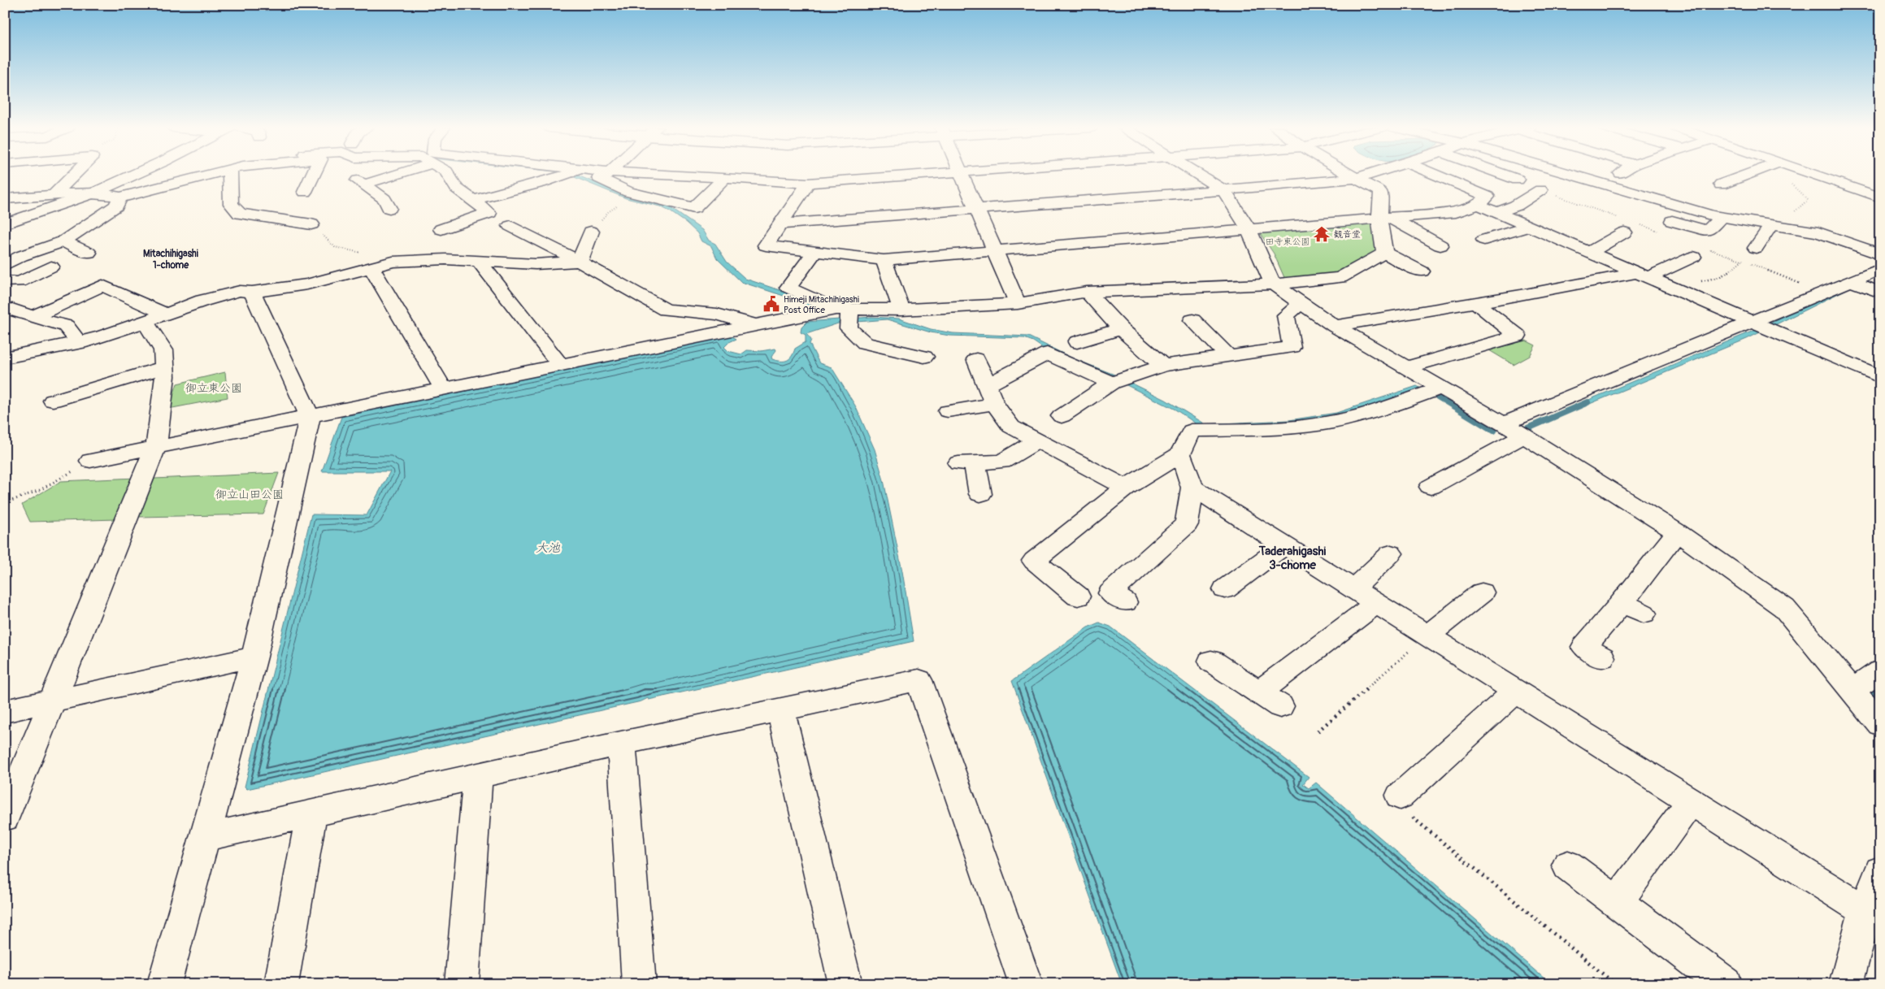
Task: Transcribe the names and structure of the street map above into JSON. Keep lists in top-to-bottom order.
{
  "districts": ["Mitachihigashi 1-chome", "Taderahigashi 3-chome"],
  "water": ["大池"],
  "parks": ["田寺東公園", "御立東公園", "御立山田公園"],
  "places": {
    "temple": ["観音堂"],
    "public building": ["Himeji Mitachihigashi Post Office"]
  }
}
